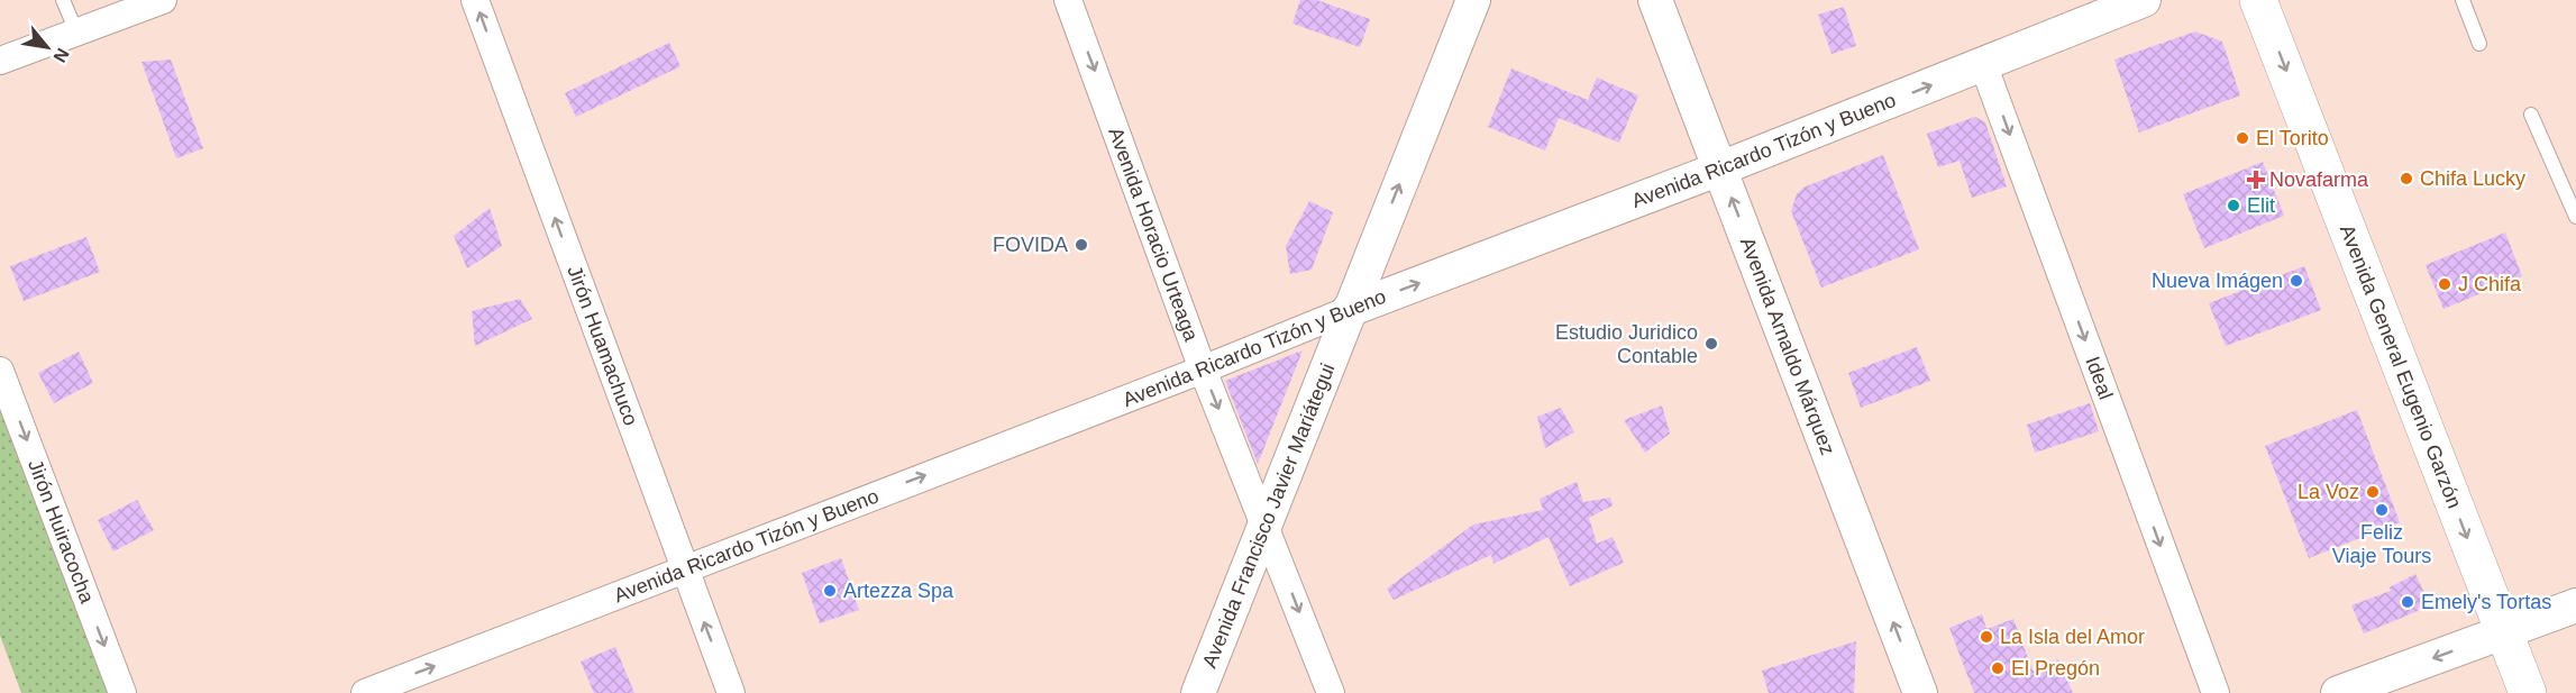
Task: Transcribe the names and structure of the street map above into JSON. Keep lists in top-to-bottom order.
{
  "streets": {
    "main road": ["Avenida General Eugenio Garzón"],
    "street": [
      "Avenida Ricardo Tizón y Bueno",
      "Avenida Horacio Urteaga",
      "Avenida Arnaldo Márquez",
      "Jirón Huamachuco",
      "Ideal",
      "Avenida Francisco Javier Mariátegui",
      "Jirón Huiracocha"
    ]
  },
  "crossings": [
    ["Avenida Ricardo Tizón y Bueno", "Avenida Horacio Urteaga"],
    ["Avenida Ricardo Tizón y Bueno", "Avenida Arnaldo Márquez"],
    ["Avenida Ricardo Tizón y Bueno", "Jirón Huamachuco"],
    ["Avenida Ricardo Tizón y Bueno", "Ideal"],
    ["Avenida Ricardo Tizón y Bueno", "Avenida Francisco Javier Mariátegui"],
    ["Avenida Horacio Urteaga", "Avenida Francisco Javier Mariátegui"]
  ],
  "one_way": [
    "Avenida Ricardo Tizón y Bueno",
    "Avenida Horacio Urteaga",
    "Avenida Arnaldo Márquez",
    "Jirón Huamachuco",
    "Avenida General Eugenio Garzón",
    "Ideal",
    "Avenida Francisco Javier Mariátegui",
    "Jirón Huiracocha"
  ],
  "places": {
    "other": [
      "El Torito",
      "Chifa Lucky",
      "Elit",
      "FOVIDA",
      "Nueva Imágen",
      "J Chifa",
      "Estudio Juridico Contable",
      "La Voz",
      "Feliz Viaje Tours",
      "Artezza Spa",
      "Emely's Tortas",
      "La Isla del Amor",
      "El Pregón"
    ],
    "health": ["Novafarma"]
  },
  "north": "bottom right"
}
